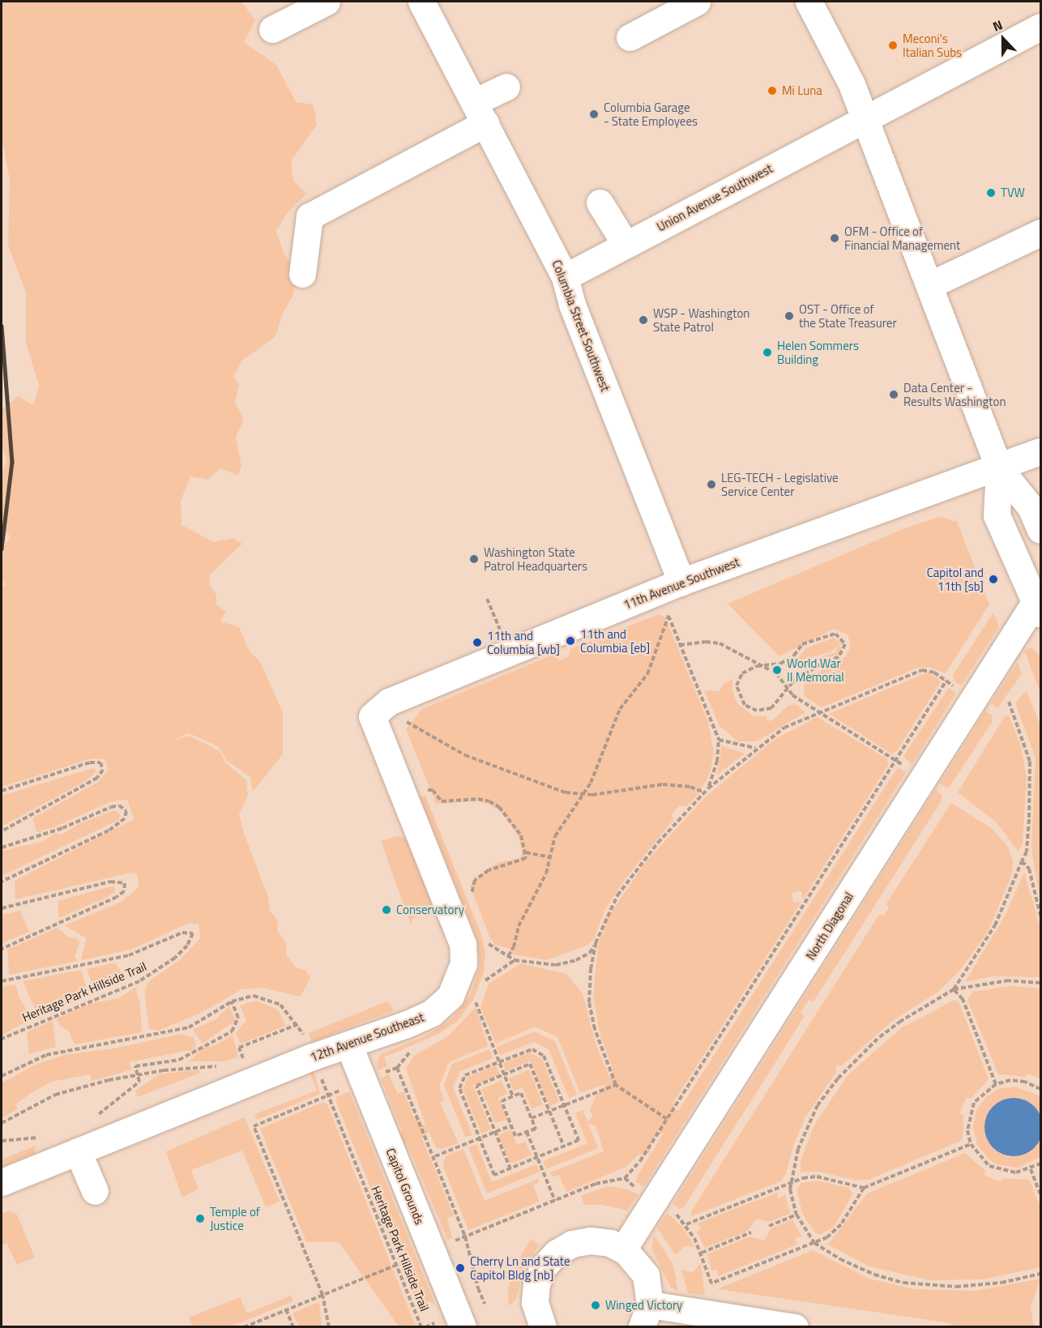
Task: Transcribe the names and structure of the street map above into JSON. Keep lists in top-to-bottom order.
{
  "streets": {
    "street": [
      "Union Avenue Southwest",
      "Columbia Street Southwest",
      "11th Avenue Southwest",
      "North Diagonal",
      "12th Avenue Southeast",
      "Capitol Grounds"
    ],
    "path": ["Heritage Park Hillside Trail"]
  },
  "crossings": [
    ["Union Avenue Southwest", "Columbia Street Southwest"],
    ["Columbia Street Southwest", "11th Avenue Southwest"],
    ["11th Avenue Southwest", "12th Avenue Southeast"],
    ["12th Avenue Southeast", "Capitol Grounds"]
  ],
  "places": [
    "Meconi's Italian Subs",
    "Mi Luna",
    "Columbia Garage - State Employees",
    "TVW",
    "OFM - Office of Financial Management",
    "OST - Office of the State Treasurer",
    "WSP - Washington State Patrol",
    "Helen Sommers Building",
    "Data Center - Results Washington",
    "LEG-TECH - Legislative Service Center",
    "Washington State Patrol Headquarters",
    "Capitol and 11th [sb]",
    "11th and Columbia [eb]",
    "11th and Columbia [wb]",
    "World War II Memorial",
    "Conservatory",
    "Temple of Justice",
    "Cherry Ln and State Capitol Bldg [nb]",
    "Winged Victory"
  ],
  "north": "top"
}
